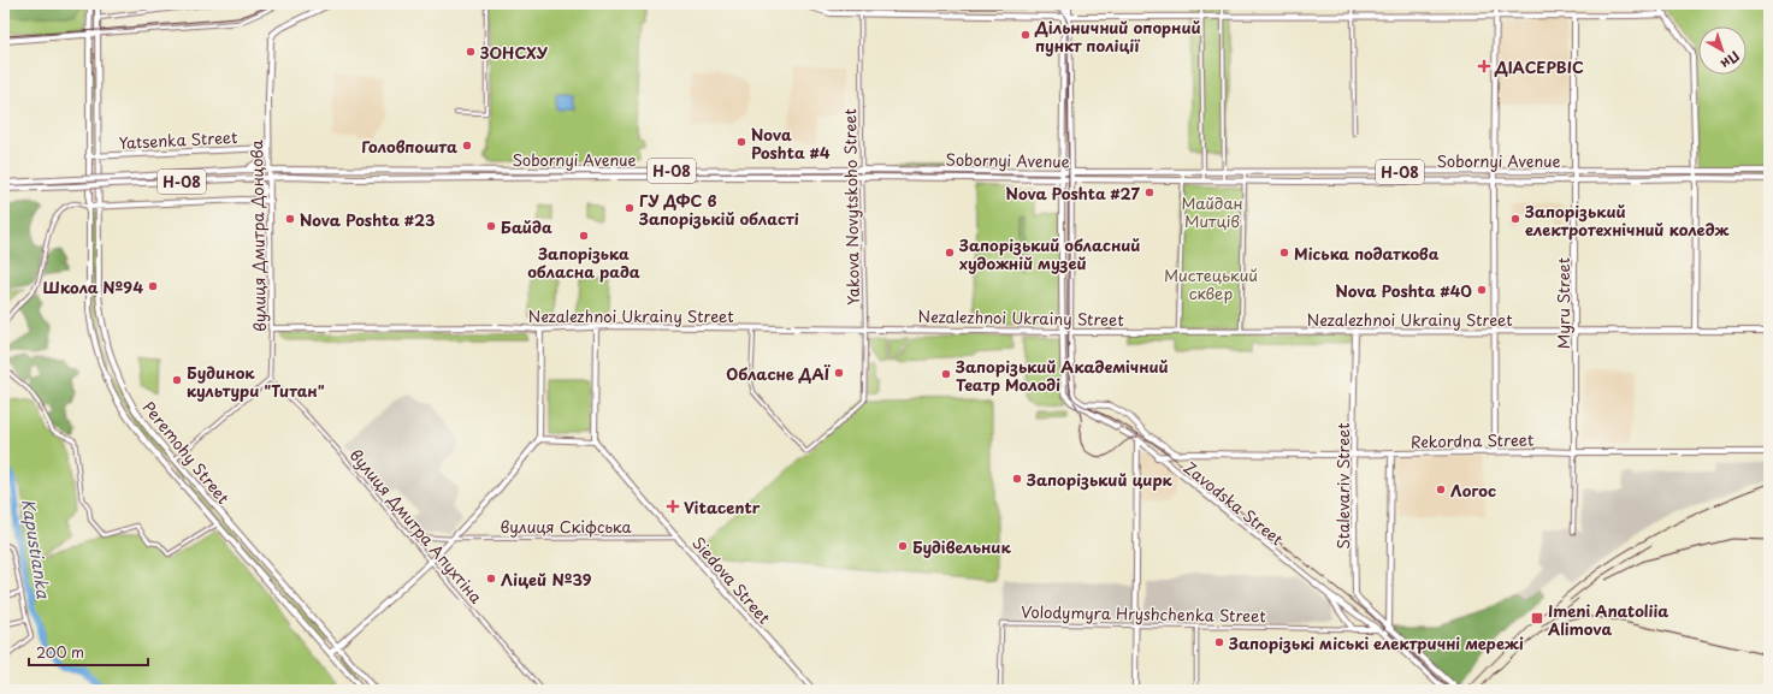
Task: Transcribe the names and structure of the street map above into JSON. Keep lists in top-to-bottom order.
{
  "streets": {
    "main road": [
      "Yatsenka Street",
      "Sobornyi Avenue",
      "Н-08",
      "вулиця Дмитра Донцова",
      "Myru Street",
      "Nezalezhnoi Ukrainy Street",
      "Rekordna Street",
      "Peremohy Street",
      "Stalevariv Street",
      "Zavodska Street",
      "вулиця Скіфська",
      "Siedova Street"
    ],
    "street": ["Yakova Novytskoho Street", "вулиця Дмитра Апухтіна", "Volodymyra Hryshchenka Street"]
  },
  "crossings": [
    ["Yatsenka Street", "вулиця Дмитра Донцова"],
    ["Yatsenka Street", "Peremohy Street"],
    ["Sobornyi Avenue", "Н-08"],
    ["Sobornyi Avenue", "Yakova Novytskoho Street"],
    ["Sobornyi Avenue", "вулиця Дмитра Донцова"],
    ["Sobornyi Avenue", "Myru Street"],
    ["Yakova Novytskoho Street", "Nezalezhnoi Ukrainy Street"],
    ["вулиця Дмитра Донцова", "Nezalezhnoi Ukrainy Street"],
    ["вулиця Дмитра Донцова", "вулиця Дмитра Апухтіна"],
    ["Myru Street", "Nezalezhnoi Ukrainy Street"],
    ["Myru Street", "Rekordna Street"],
    ["Nezalezhnoi Ukrainy Street", "Stalevariv Street"],
    ["Rekordna Street", "Stalevariv Street"],
    ["Rekordna Street", "Zavodska Street"],
    ["Peremohy Street", "вулиця Скіфська"],
    ["Zavodska Street", "Volodymyra Hryshchenka Street"],
    ["вулиця Дмитра Апухтіна", "вулиця Скіфська"],
    ["вулиця Скіфська", "Siedova Street"]
  ],
  "water": ["Kapustianka"],
  "parks": ["Майдан Митців", "Мистецький сквер"],
  "places": {
    "other": [
      "Дільничний опорний пункт поліції",
      "ЗОНСХУ",
      "Nova Poshta #4",
      "Головпошта",
      "Nova Poshta #27",
      "ГУ ДФС в Запорізькій області",
      "Nova Poshta #23",
      "Запорізький електротехнічний коледж",
      "Байда",
      "Запорізька обласна рада",
      "Запорізький обласний художній музей",
      "Міська податкова",
      "Школа №94",
      "Nova Poshta #40",
      "Обласне ДАЇ",
      "Запорізький Академічний Театр Молоді",
      "Будинок культури \"Титан\"",
      "Запорізький цирк",
      "Логос",
      "Будівельник",
      "Ліцей №39",
      "Запорізькі міські електричні мережі"
    ],
    "health": ["ДІАСЕРВІС", "Vitacentr"],
    "transit": ["Imeni Anatoliia Alimova"]
  },
  "scale_bar": "200 m",
  "north": "bottom right"
}
